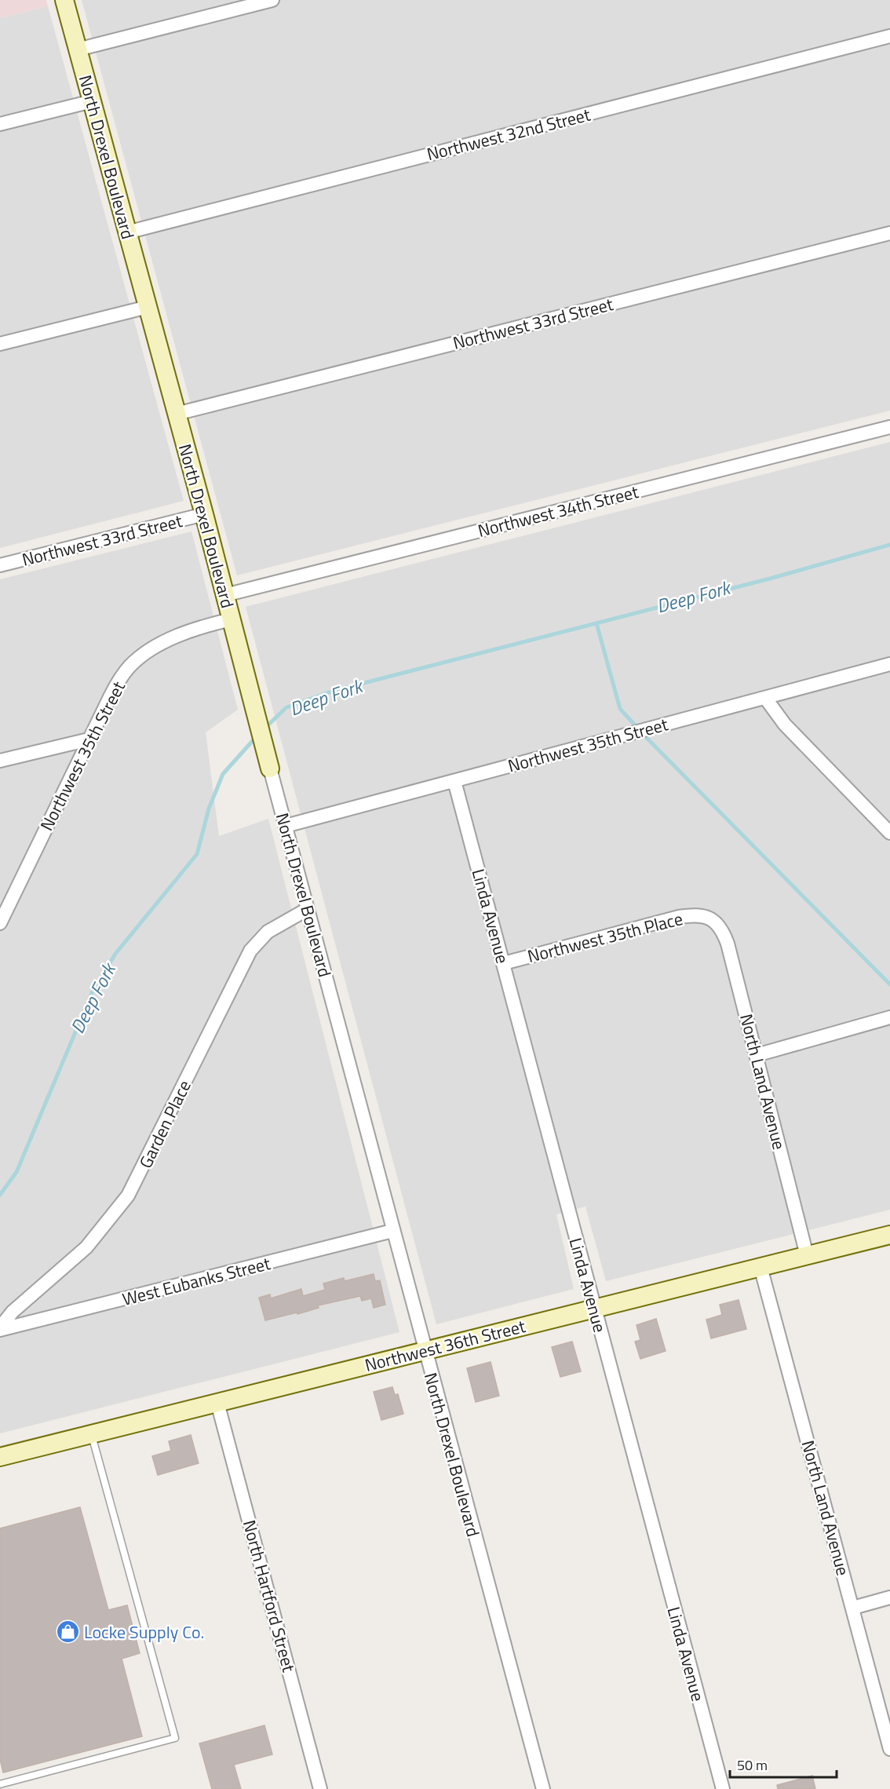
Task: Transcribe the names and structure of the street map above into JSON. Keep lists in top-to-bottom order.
{
  "streets": {
    "main road": ["North Drexel Boulevard", "Northwest 36th Street"],
    "street": [
      "Northwest 32nd Street",
      "Northwest 33rd Street",
      "Northwest 34th Street",
      "Northwest 35th Street",
      "Linda Avenue",
      "Northwest 35th Place",
      "North Land Avenue",
      "Garden Place",
      "West Eubanks Street",
      "North Hartford Street"
    ]
  },
  "crossings": [
    ["Northwest 32nd Street", "North Drexel Boulevard"],
    ["North Drexel Boulevard", "Northwest 33rd Street"],
    ["North Drexel Boulevard", "Northwest 34th Street"],
    ["North Drexel Boulevard", "Northwest 35th Street"],
    ["North Drexel Boulevard", "Garden Place"],
    ["North Drexel Boulevard", "West Eubanks Street"],
    ["North Drexel Boulevard", "Northwest 36th Street"],
    ["Northwest 35th Street", "Linda Avenue"],
    ["Linda Avenue", "Northwest 35th Place"],
    ["Linda Avenue", "Northwest 36th Street"],
    ["Northwest 35th Place", "North Land Avenue"],
    ["North Land Avenue", "Northwest 36th Street"],
    ["Garden Place", "West Eubanks Street"],
    ["Northwest 36th Street", "North Hartford Street"]
  ],
  "water": ["Deep Fork"],
  "places": {
    "shop": ["Locke Supply Co."]
  },
  "scale_bar": "50 m"
}
